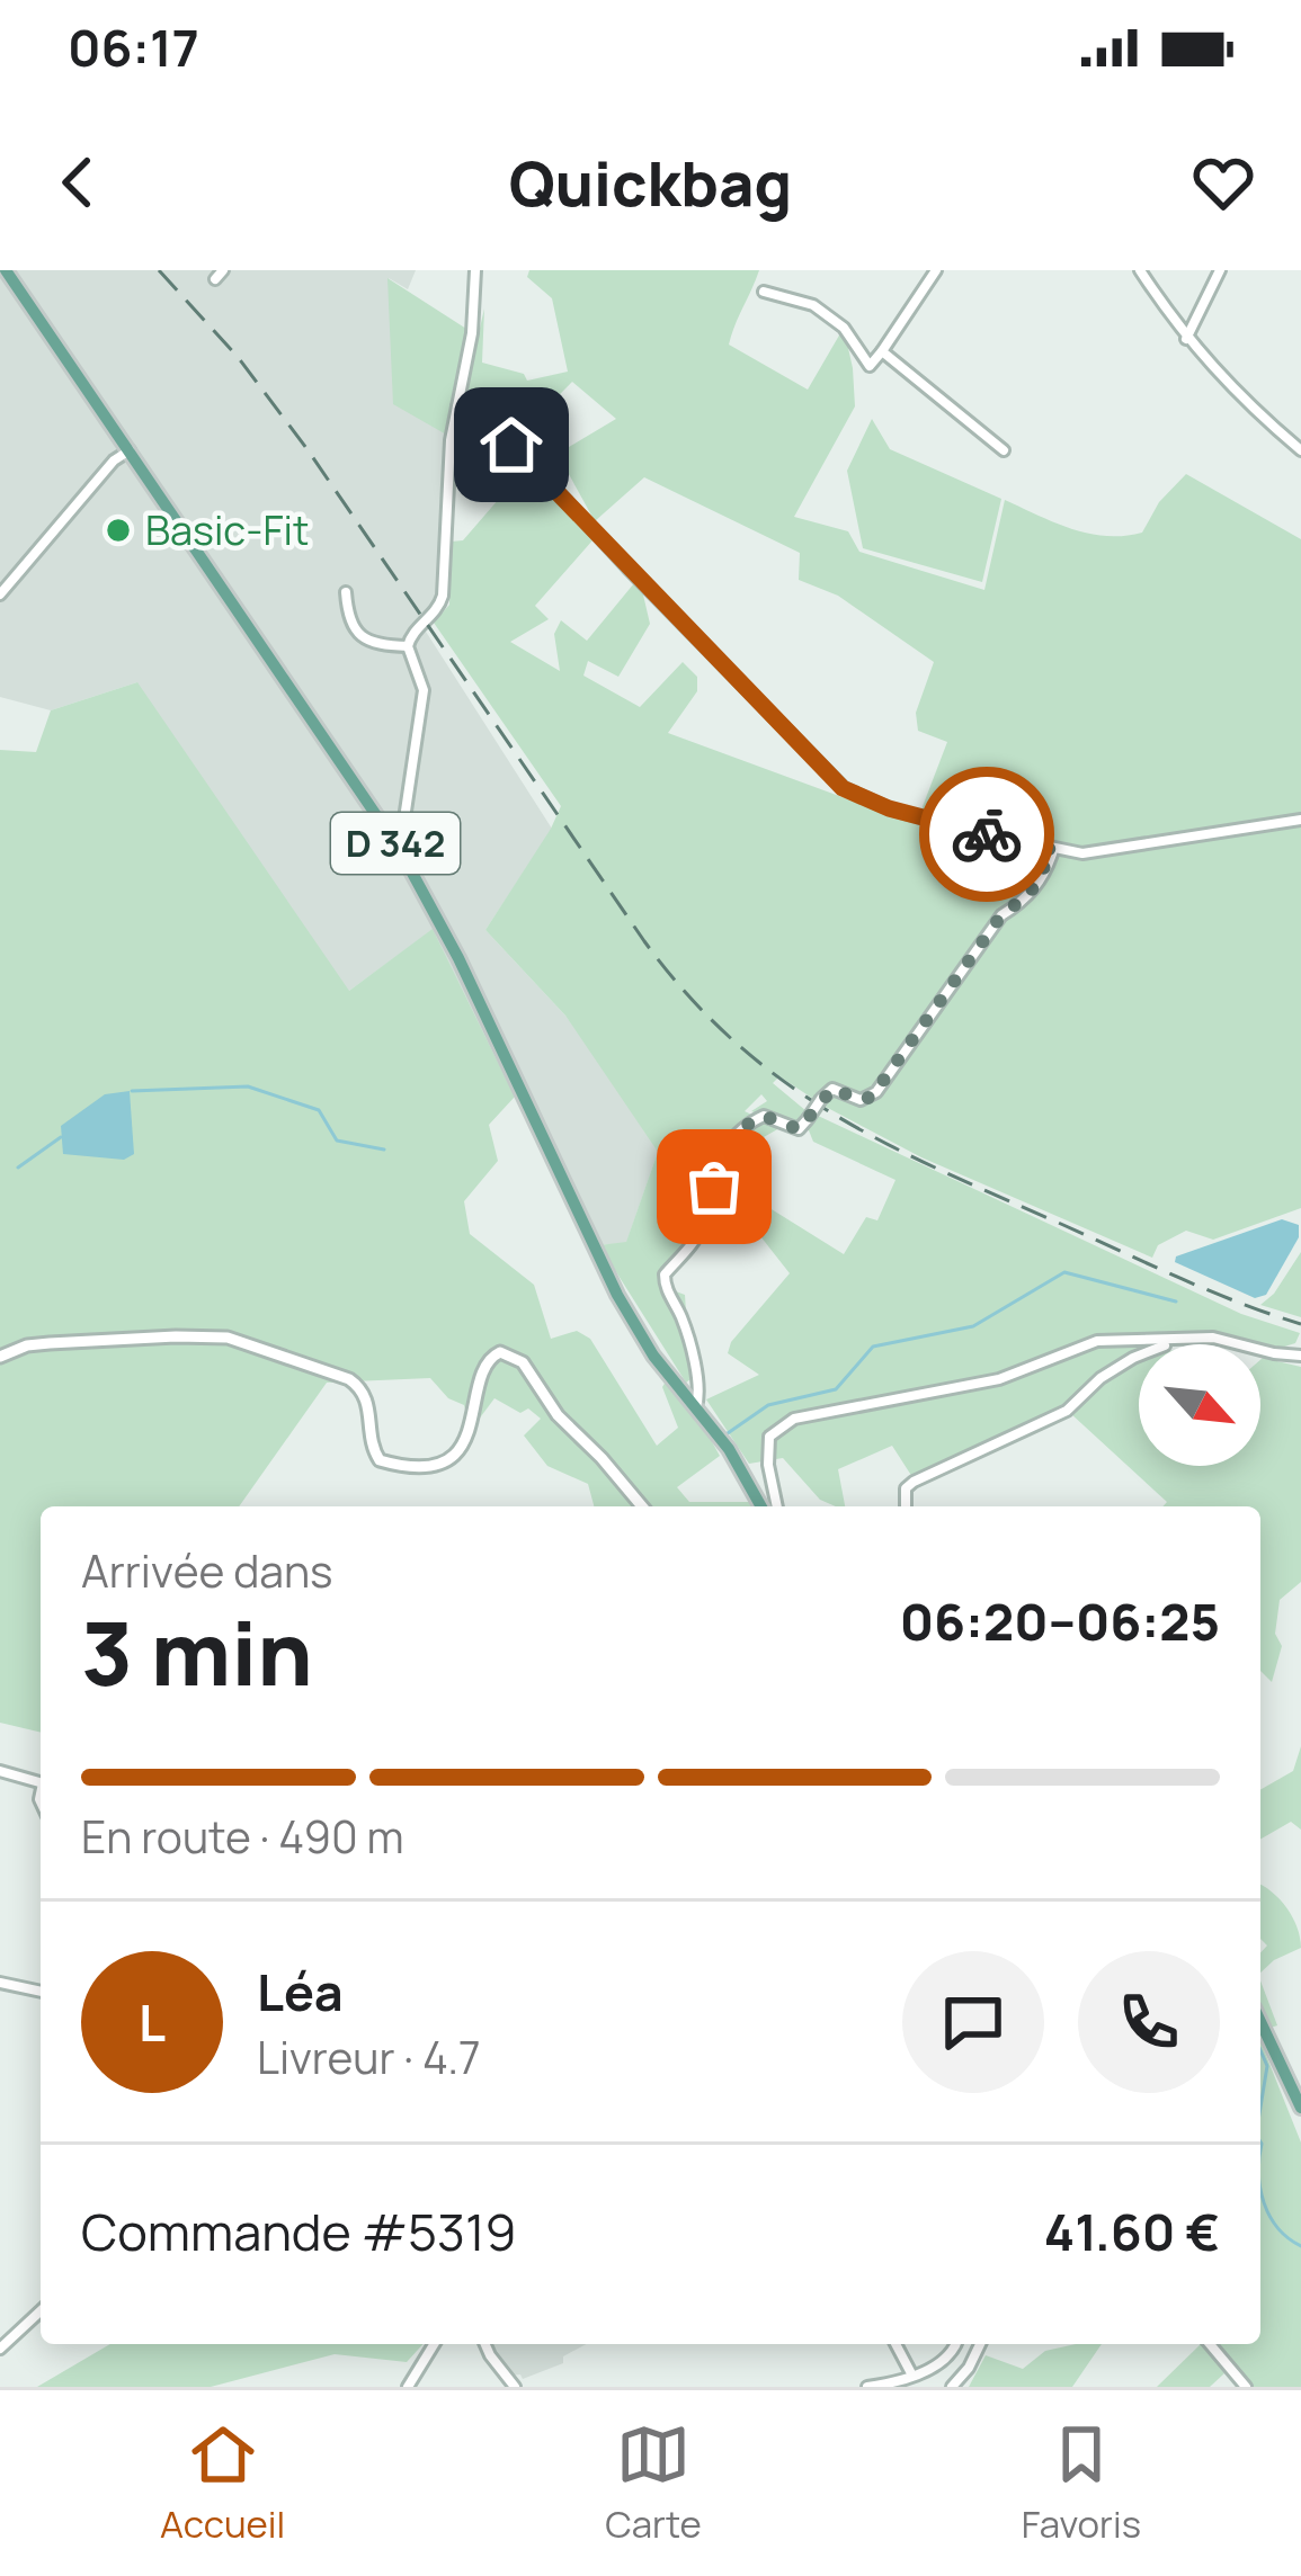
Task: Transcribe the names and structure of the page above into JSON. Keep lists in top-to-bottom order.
{
  "streets": {
    "main road": ["D 342"]
  },
  "places": ["Basic-Fit"],
  "north": "bottom right",
  "page": {
    "status": "06:17",
    "header": "Quickbag",
    "heading": ["3 min", "Arrivée dans", "06:20–06:25"],
    "panel": [
      "Léa",
      "Livreur · 4.7",
      "Commande #5319",
      "41.60 €"
    ],
    "bar": "En route · 490 m",
    "round": "L",
    "tabs": ["Accueil", "Carte", "Favoris"]
  }
}
